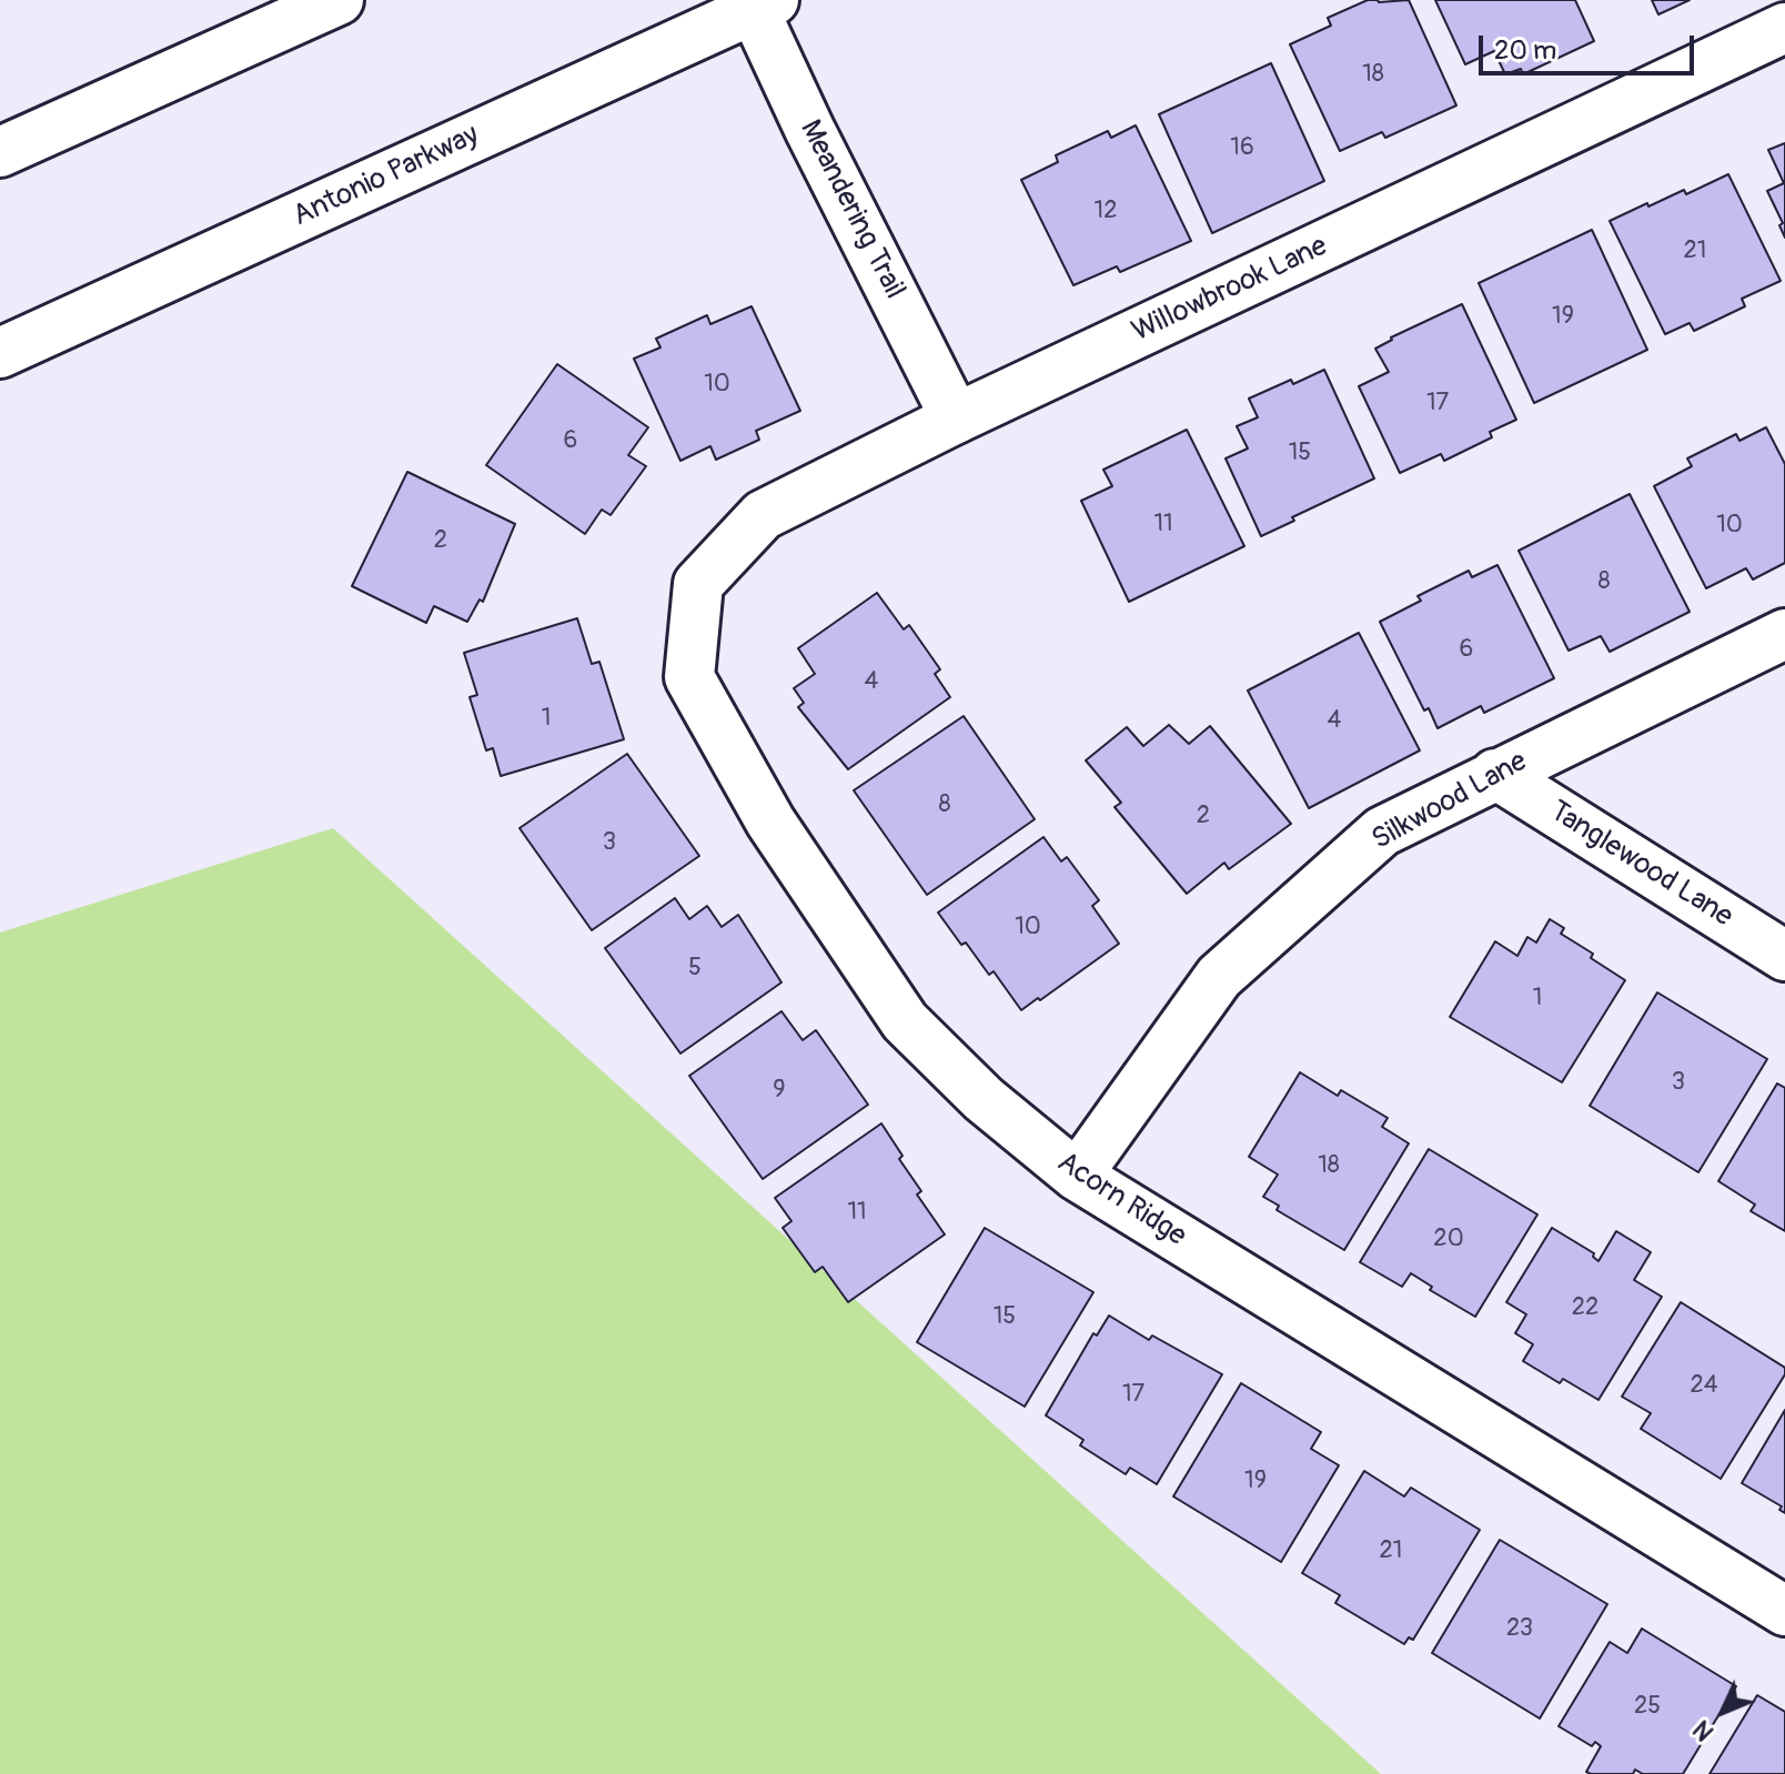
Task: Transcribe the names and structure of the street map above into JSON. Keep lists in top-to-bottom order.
{
  "streets": {
    "street": [
      "Antonio Parkway",
      "Meandering Trail",
      "Willowbrook Lane",
      "Silkwood Lane",
      "Tanglewood Lane",
      "Acorn Ridge"
    ]
  },
  "crossings": [
    ["Antonio Parkway", "Meandering Trail"],
    ["Meandering Trail", "Willowbrook Lane"],
    ["Willowbrook Lane", "Acorn Ridge"],
    ["Silkwood Lane", "Tanglewood Lane"],
    ["Silkwood Lane", "Acorn Ridge"]
  ],
  "house_numbers": [
    "18",
    "16",
    "12",
    "21",
    "19",
    "10",
    "17",
    "6",
    "15",
    "11",
    "10",
    "2",
    "8",
    "6",
    "4",
    "1",
    "4",
    "8",
    "2",
    "3",
    "10",
    "5",
    "1",
    "3",
    "9",
    "18",
    "11",
    "20",
    "22",
    "15",
    "24",
    "17",
    "19",
    "21",
    "23",
    "25"
  ],
  "scale_bar": "20 m",
  "north": "bottom left"
}
